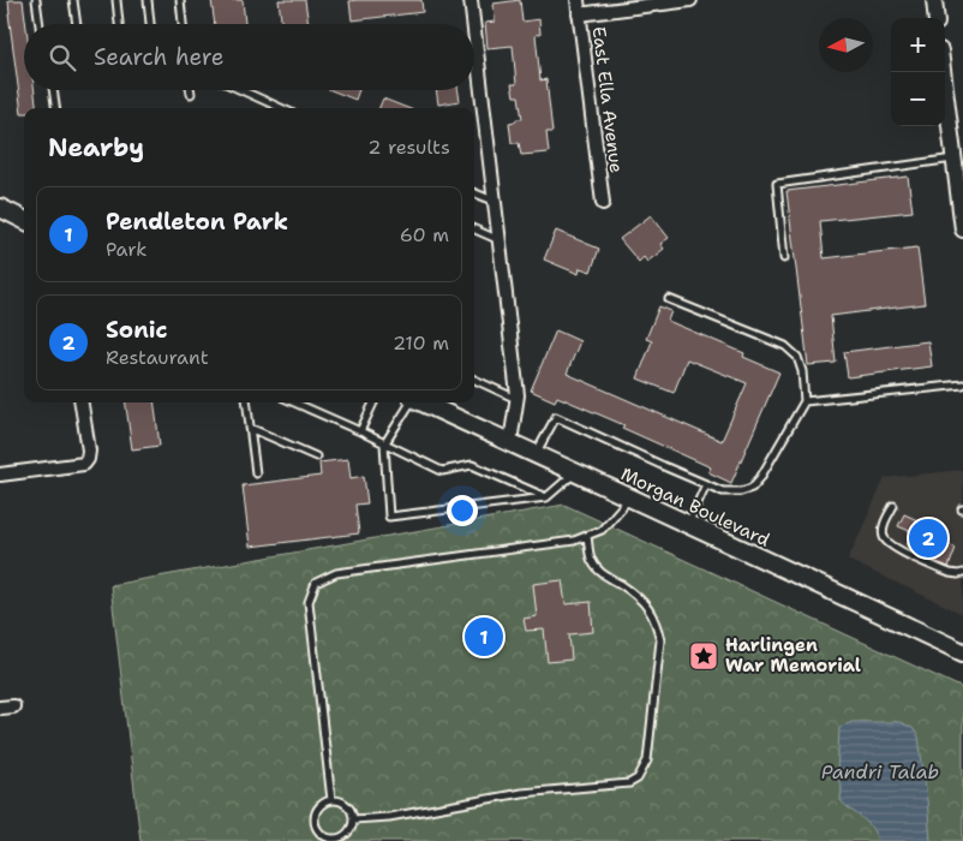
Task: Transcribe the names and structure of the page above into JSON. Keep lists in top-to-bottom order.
{
  "streets": {
    "main road": ["Morgan Boulevard"],
    "street": ["East Ella Avenue"]
  },
  "water": ["Pandri Talab"],
  "places": {
    "place": ["Harlingen War Memorial"]
  },
  "north": "left",
  "page": {
    "map_buttons": ["+", "−"],
    "search": "Search here",
    "heading": ["Nearby", "2 results"],
    "list": [
      {
        "mark": "1",
        "name": "Pendleton Park",
        "note": "Park",
        "value": "60 m"
      },
      {
        "mark": "2",
        "name": "Sonic",
        "note": "Restaurant",
        "value": "210 m"
      }
    ],
    "pins": ["2", "1"]
  }
}
